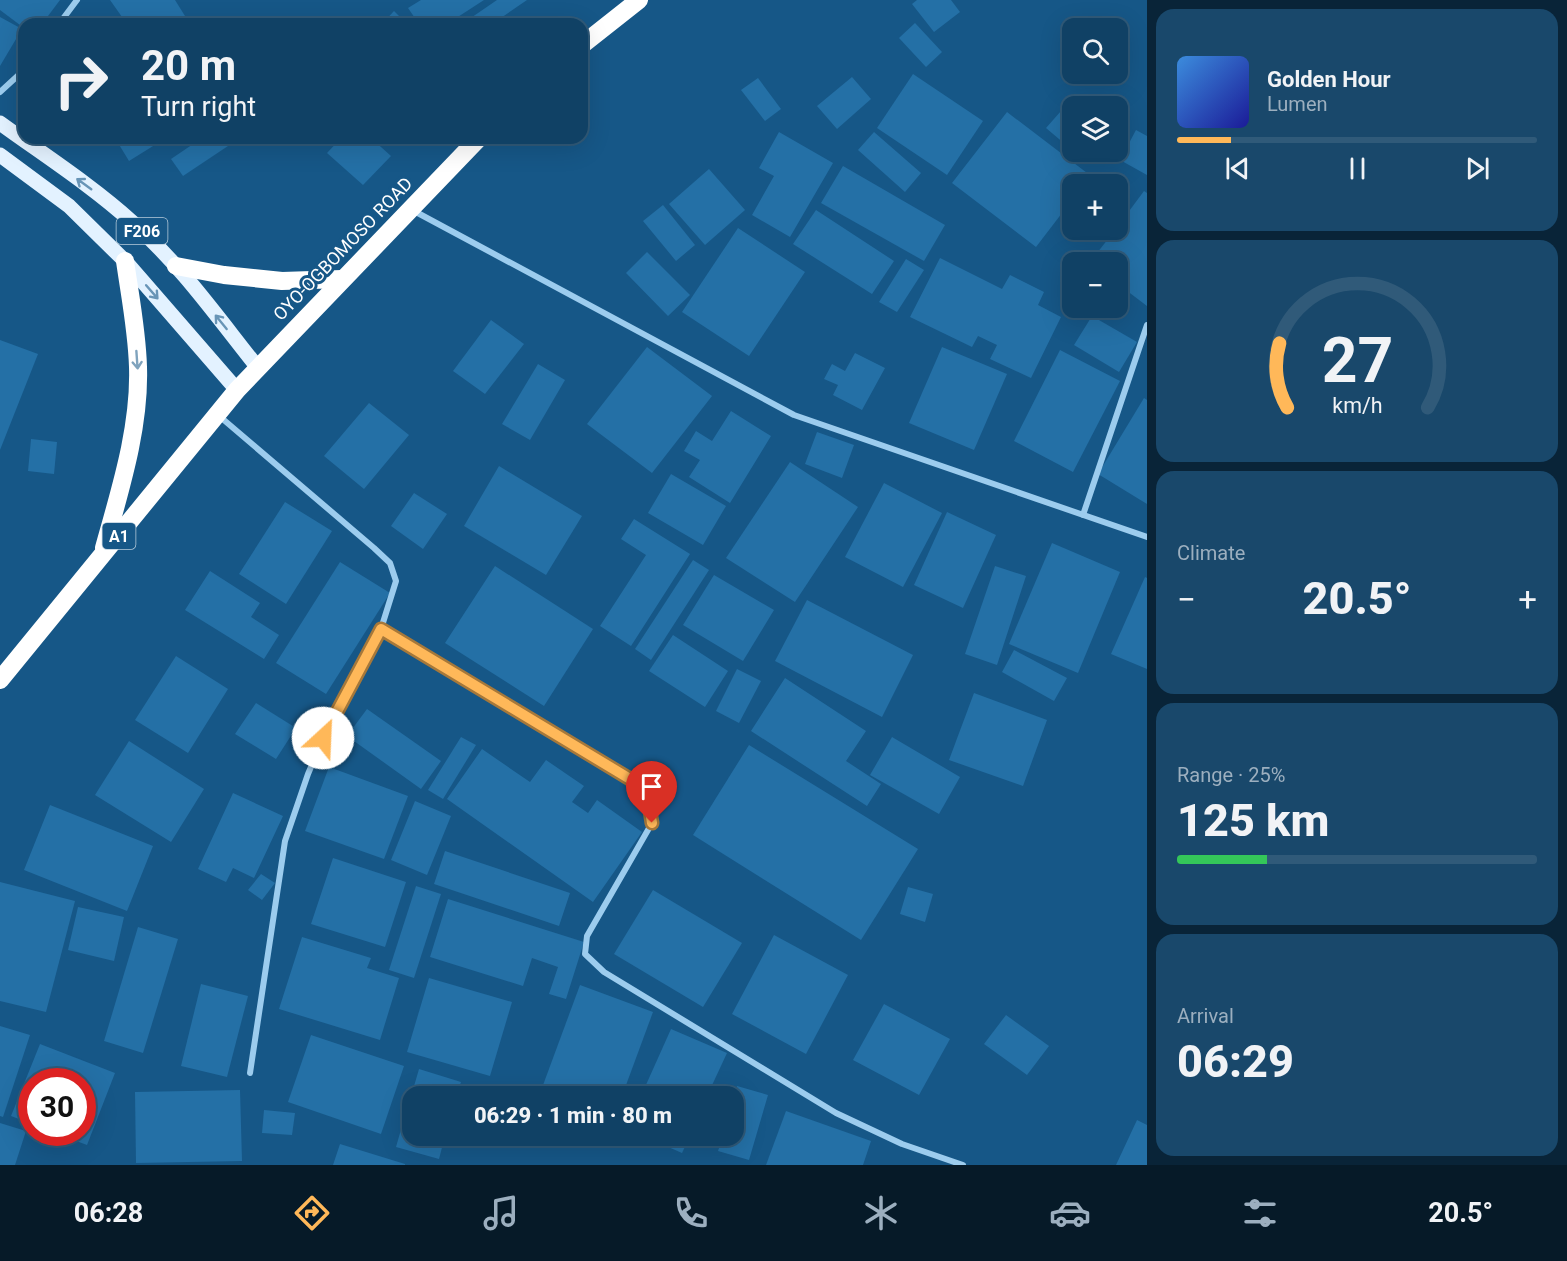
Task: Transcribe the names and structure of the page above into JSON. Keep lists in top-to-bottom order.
{
  "streets": {
    "highway": ["OYO-OGBOMOSO ROAD", "A1"],
    "main road": ["F206"]
  },
  "crossings": [
    ["F206", "OYO-OGBOMOSO ROAD"],
    ["F206", "A1"],
    ["OYO-OGBOMOSO ROAD", "A1"]
  ],
  "page": {
    "map_buttons": ["+", "−"],
    "turn": ["20 m", "Turn right"],
    "song": ["Golden Hour", "Lumen"],
    "tile": [
      "Climate",
      ["Range · 25%", "125 km"],
      ["Arrival", "06:29"]
    ],
    "heat": ["−", "20.5°", "+"],
    "limit": "30",
    "trip": "06:29 · 1 min · 80 m",
    "tabs": ["06:28", "20.5°"],
    "gauge": ["27", "km/h"]
  }
}
